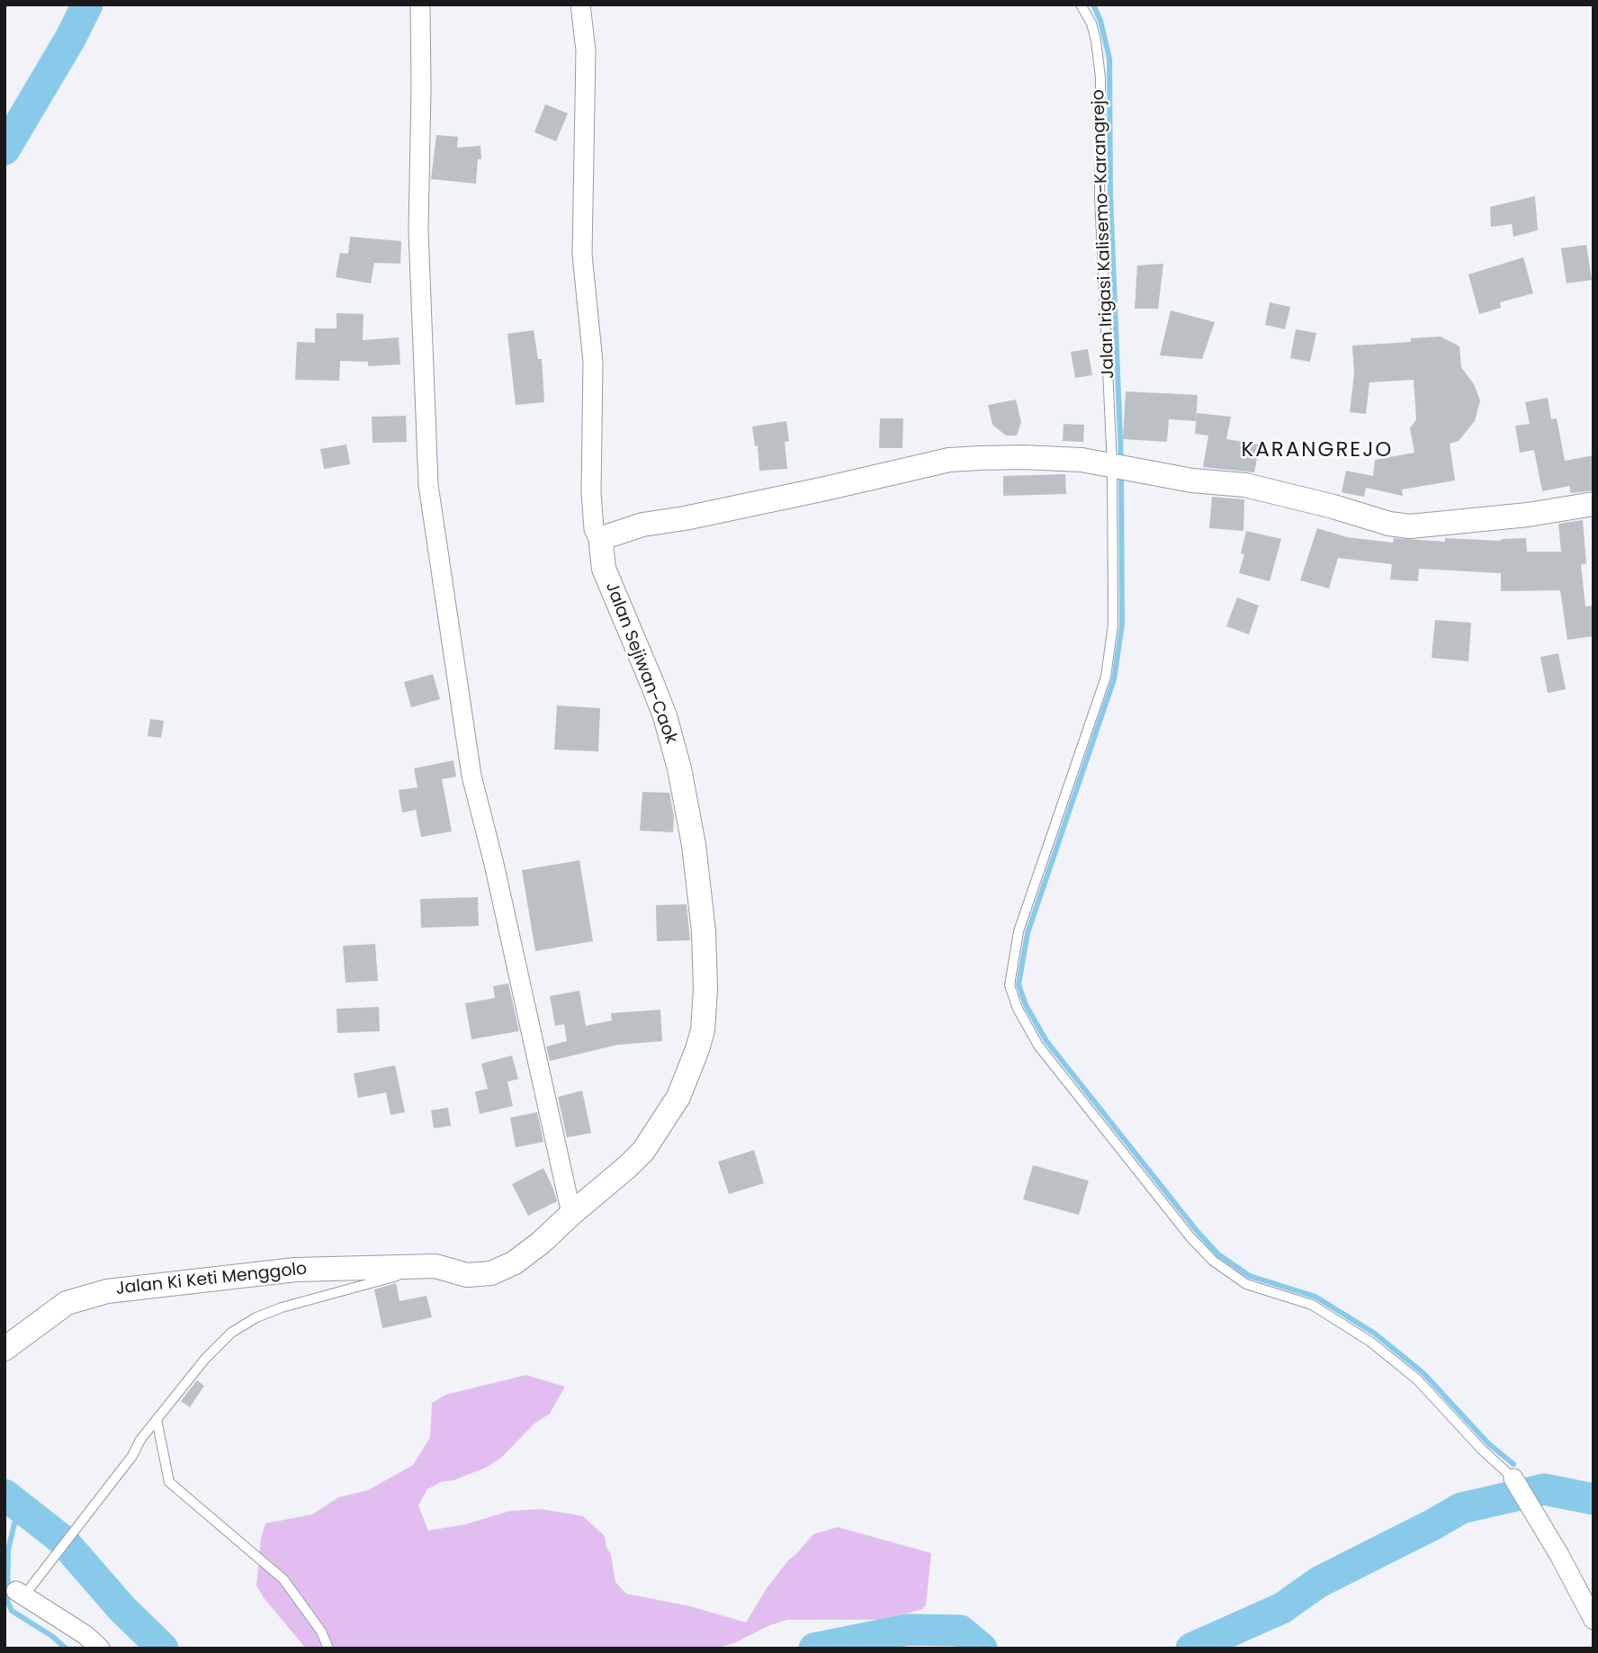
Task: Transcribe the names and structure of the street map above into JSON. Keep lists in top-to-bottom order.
{
  "streets": {
    "street": ["Jalan Sejiwan-Caok", "Jalan Ki Keti Menggolo"],
    "lane": ["Jalan Irigasi Kalisemo-Karangrejo"]
  },
  "crossings": [
    ["Jalan Sejiwan-Caok", "Jalan Ki Keti Menggolo"]
  ],
  "districts": ["KARANGREJO"]
}
